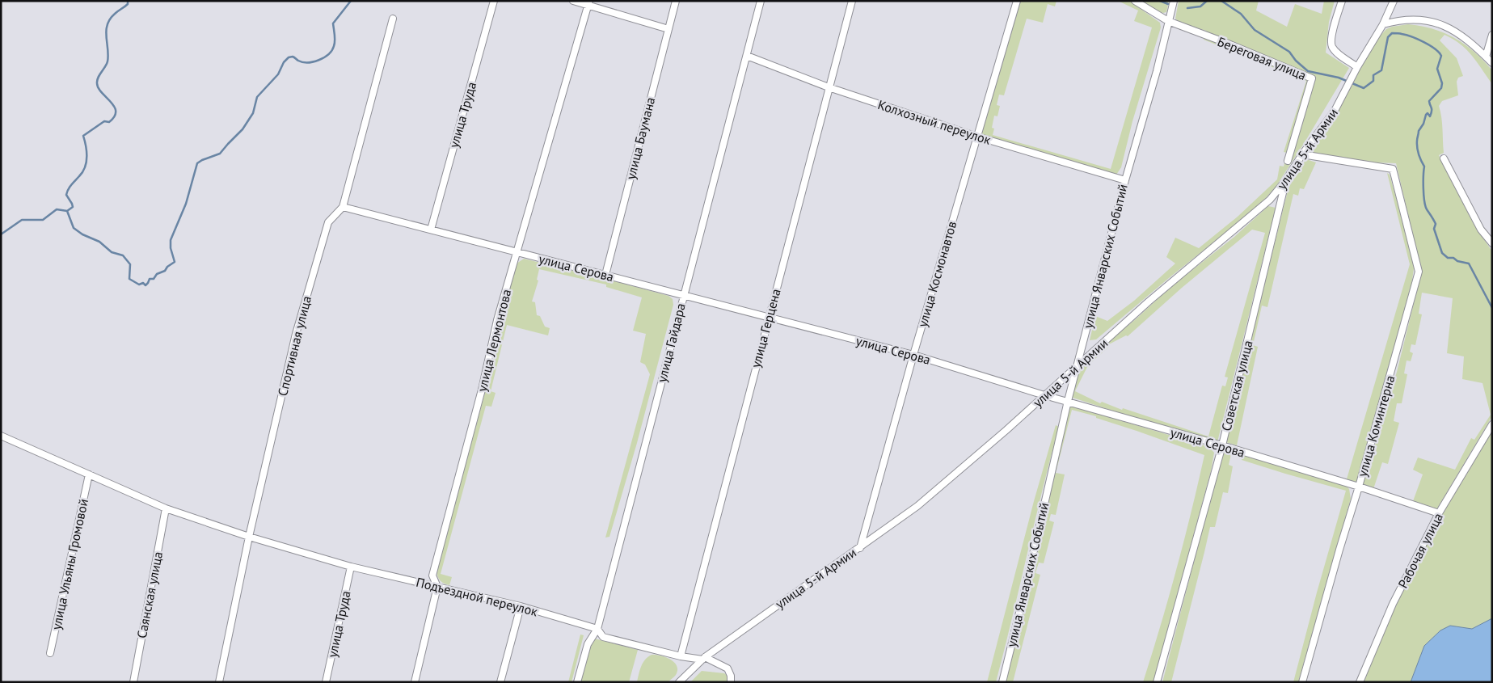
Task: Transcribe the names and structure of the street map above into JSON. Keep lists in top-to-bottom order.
{
  "streets": {
    "street": [
      "Береговая улица",
      "улица Труда",
      "Колхозный переулок",
      "улица Баумана",
      "улица 5-й Армии",
      "улица Январских Событий",
      "улица Серова",
      "улица Космонавтов",
      "улица Герцена",
      "улица Лермонтова",
      "улица Гайдара",
      "Спортивная улица",
      "Советская улица",
      "улица Коминтерна",
      "Рабочая улица",
      "улица Ульяны Громовой",
      "Саянская улица",
      "Подъездной переулок"
    ]
  },
  "crossings": [
    ["Береговая улица", "улица Январских Событий"],
    ["улица Труда", "улица Серова"],
    ["улица Труда", "Подъездной переулок"],
    ["Колхозный переулок", "улица Январских Событий"],
    ["Колхозный переулок", "улица Космонавтов"],
    ["Колхозный переулок", "улица Герцена"],
    ["Колхозный переулок", "улица Гайдара"],
    ["улица Баумана", "улица Серова"],
    ["улица 5-й Армии", "улица Январских Событий"],
    ["улица 5-й Армии", "улица Серова"],
    ["улица 5-й Армии", "улица Космонавтов"],
    ["улица 5-й Армии", "Советская улица"],
    ["улица 5-й Армии", "улица Коминтерна"],
    ["улица 5-й Армии", "Подъездной переулок"],
    ["улица Январских Событий", "улица Серова"],
    ["улица Серова", "улица Космонавтов"],
    ["улица Серова", "улица Герцена"],
    ["улица Серова", "улица Лермонтова"],
    ["улица Серова", "улица Гайдара"],
    ["улица Серова", "Спортивная улица"],
    ["улица Серова", "Советская улица"],
    ["улица Серова", "улица Коминтерна"],
    ["улица Серова", "Рабочая улица"],
    ["улица Герцена", "Подъездной переулок"],
    ["улица Лермонтова", "Подъездной переулок"],
    ["улица Гайдара", "Подъездной переулок"],
    ["Спортивная улица", "Подъездной переулок"],
    ["улица Ульяны Громовой", "Подъездной переулок"],
    ["Саянская улица", "Подъездной переулок"]
  ]
}
